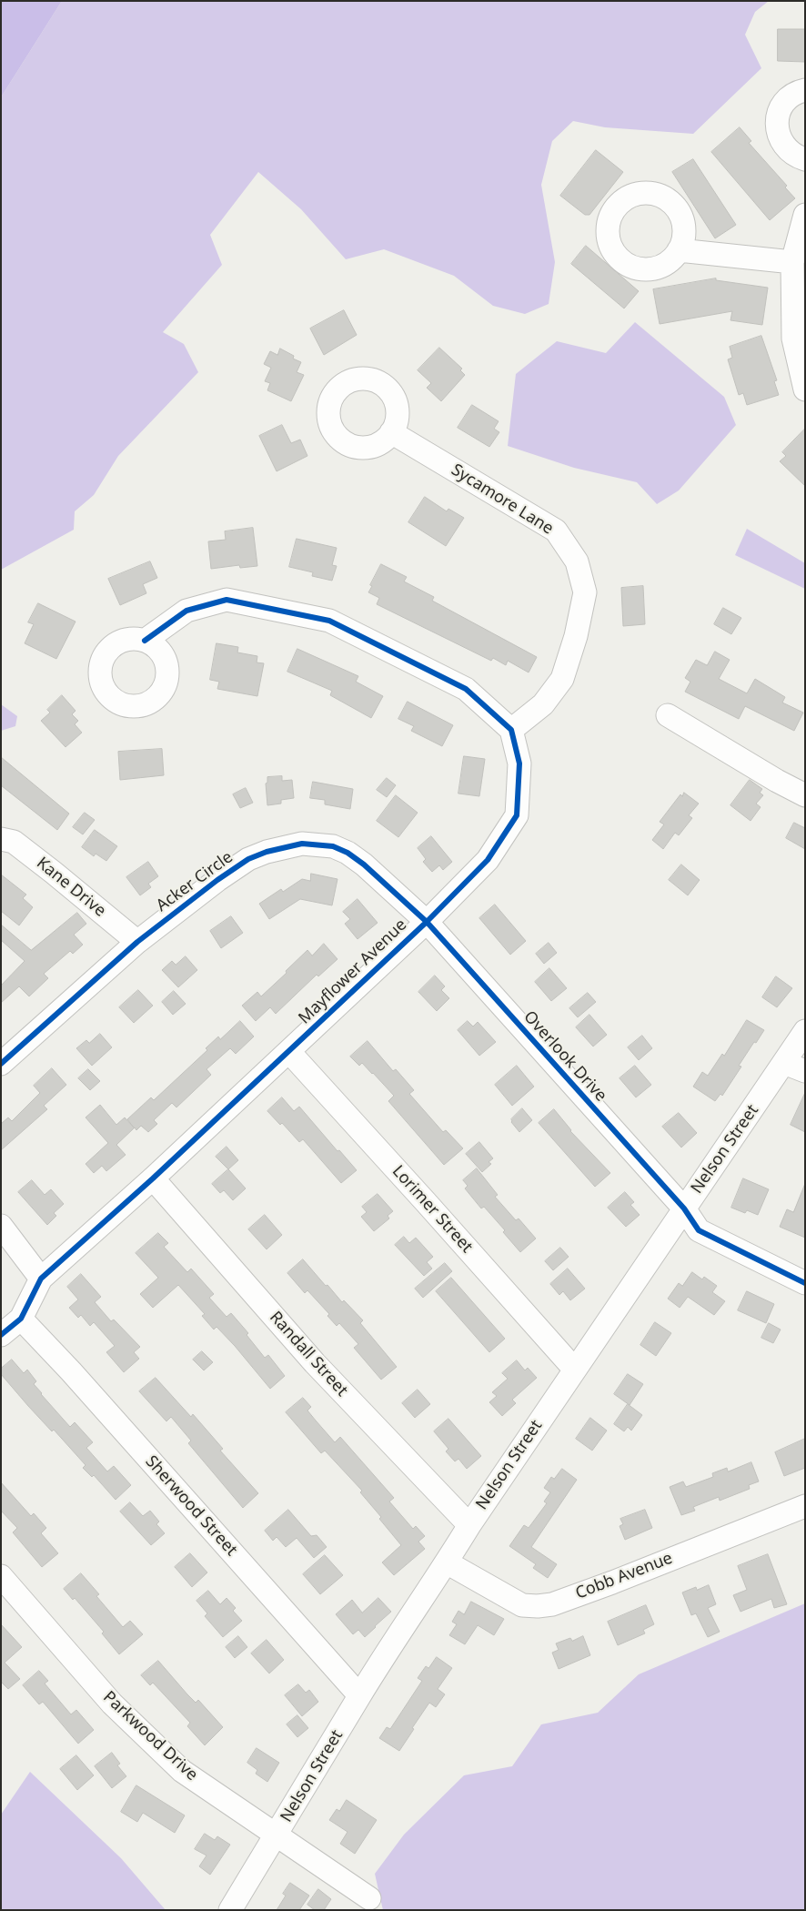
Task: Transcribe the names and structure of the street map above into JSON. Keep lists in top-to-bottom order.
{
  "streets": {
    "street": [
      "Sycamore Lane",
      "Acker Circle",
      "Kane Drive",
      "Mayflower Avenue",
      "Overlook Drive",
      "Nelson Street",
      "Lorimer Street",
      "Randall Street",
      "Sherwood Street",
      "Cobb Avenue",
      "Parkwood Drive"
    ]
  },
  "crossings": [
    ["Sycamore Lane", "Mayflower Avenue"],
    ["Acker Circle", "Kane Drive"],
    ["Acker Circle", "Mayflower Avenue"],
    ["Acker Circle", "Overlook Drive"],
    ["Mayflower Avenue", "Overlook Drive"],
    ["Mayflower Avenue", "Lorimer Street"],
    ["Mayflower Avenue", "Randall Street"],
    ["Mayflower Avenue", "Sherwood Street"],
    ["Overlook Drive", "Nelson Street"],
    ["Nelson Street", "Lorimer Street"],
    ["Nelson Street", "Randall Street"],
    ["Nelson Street", "Sherwood Street"],
    ["Nelson Street", "Cobb Avenue"],
    ["Nelson Street", "Parkwood Drive"]
  ]
}
